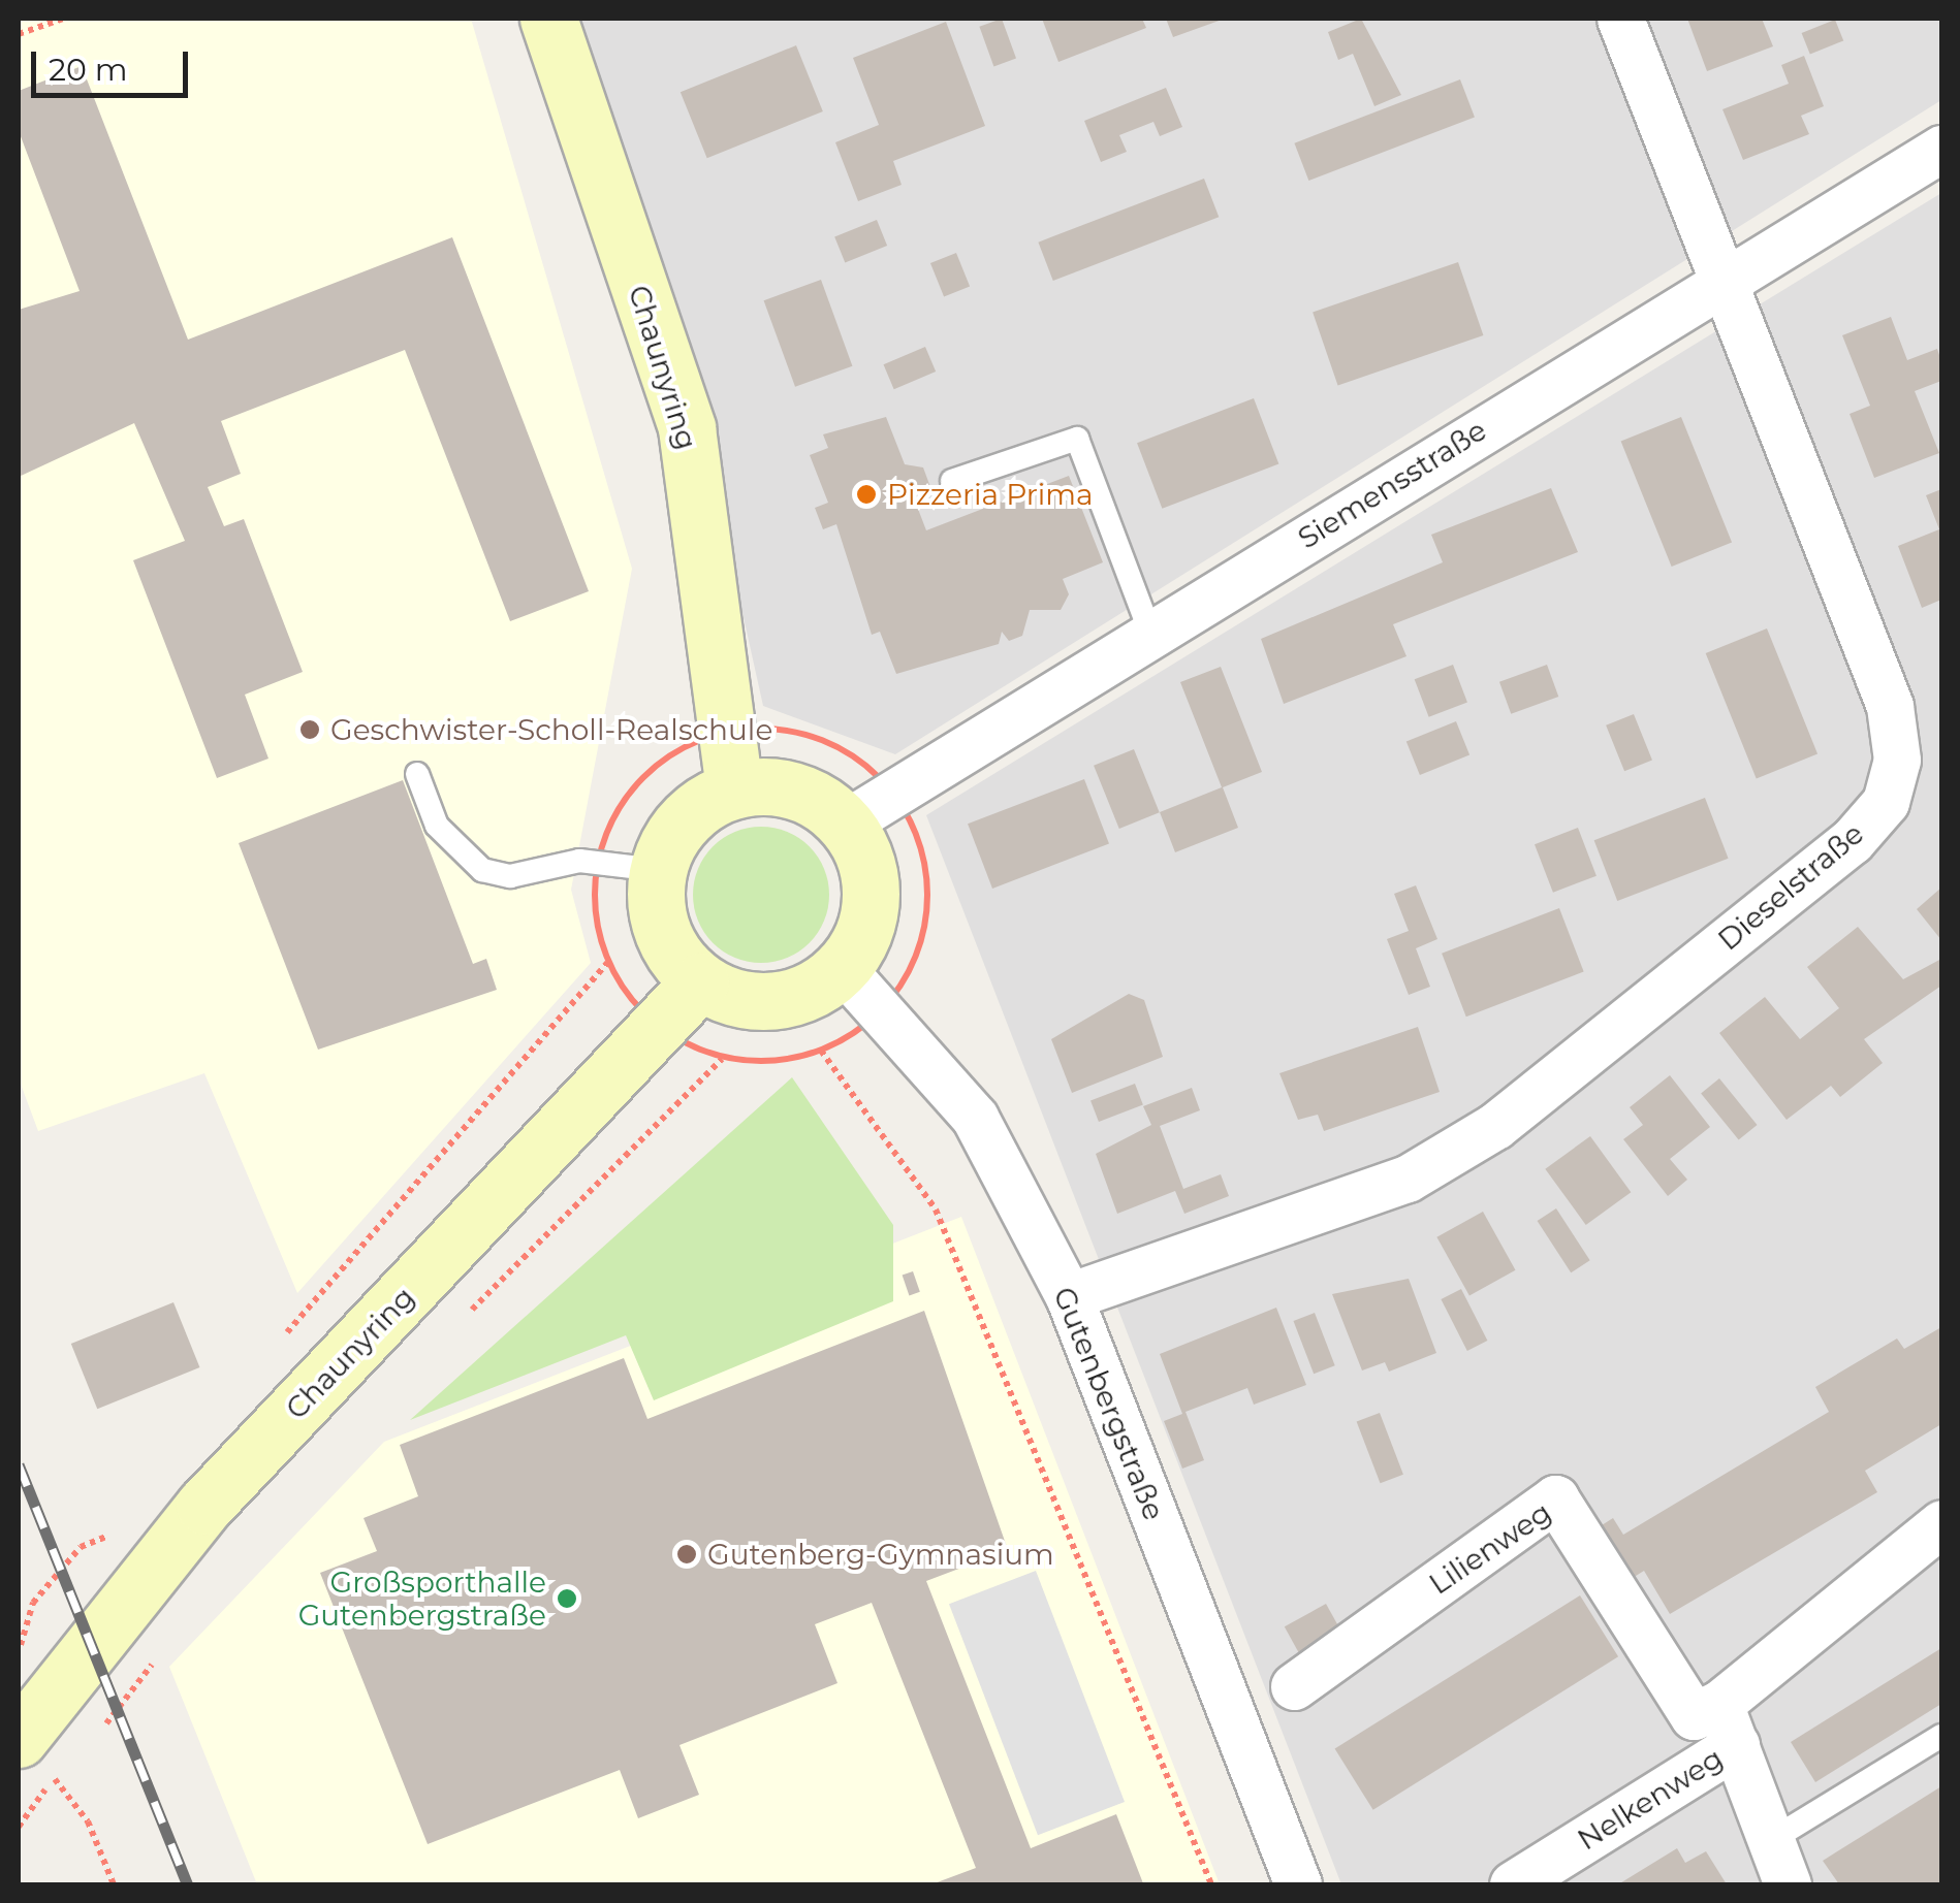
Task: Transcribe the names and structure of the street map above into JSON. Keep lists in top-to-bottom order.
{
  "streets": {
    "street": [
      "Chaunyring",
      "Siemensstraße",
      "Dieselstraße",
      "Gutenbergstraße",
      "Lilienweg",
      "Nelkenweg"
    ]
  },
  "crossings": [
    ["Chaunyring", "Siemensstraße"],
    ["Chaunyring", "Gutenbergstraße"],
    ["Siemensstraße", "Dieselstraße"],
    ["Siemensstraße", "Gutenbergstraße"],
    ["Dieselstraße", "Gutenbergstraße"],
    ["Lilienweg", "Nelkenweg"]
  ],
  "places": [
    "Pizzeria Prima",
    "Geschwister-Scholl-Realschule",
    "Gutenberg-Gymnasium",
    "Großsporthalle Gutenbergstraße"
  ],
  "scale_bar": "20 m"
}
